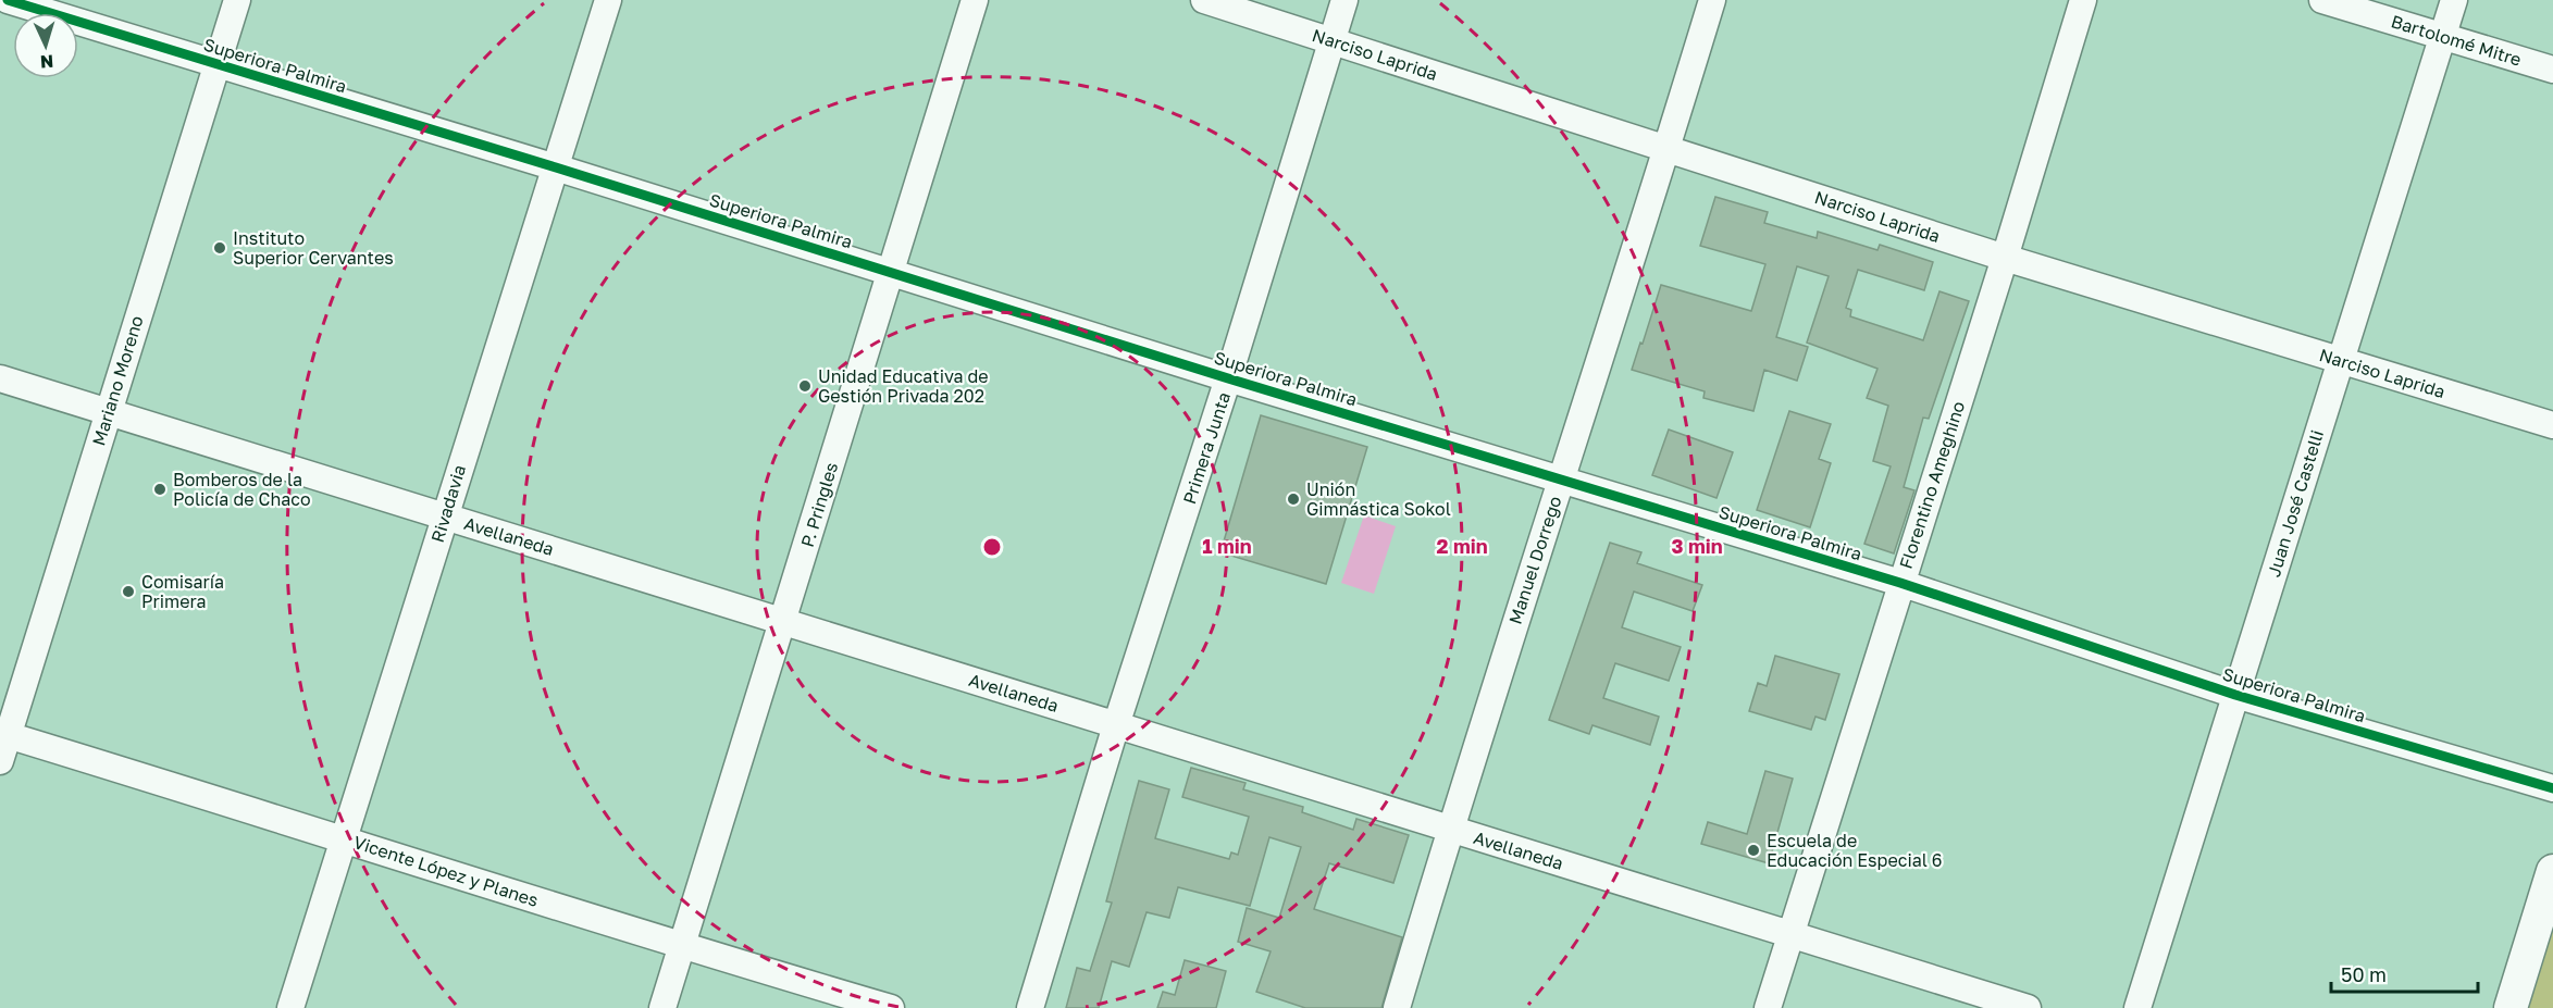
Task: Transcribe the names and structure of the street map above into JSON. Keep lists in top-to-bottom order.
{
  "streets": {
    "street": [
      "Bartolomé Mitre",
      "Narciso Laprida",
      "Superiora Palmira",
      "Mariano Moreno",
      "Primera Junta",
      "Florentino Ameghino",
      "Rivadavia",
      "Juan José Castelli",
      "P. Pringles",
      "Avellaneda",
      "Manuel Dorrego",
      "Vicente López y Planes"
    ]
  },
  "crossings": [
    ["Bartolomé Mitre", "Juan José Castelli"],
    ["Narciso Laprida", "Primera Junta"],
    ["Narciso Laprida", "Florentino Ameghino"],
    ["Narciso Laprida", "Juan José Castelli"],
    ["Narciso Laprida", "Manuel Dorrego"],
    ["Superiora Palmira", "Mariano Moreno"],
    ["Superiora Palmira", "Primera Junta"],
    ["Superiora Palmira", "Florentino Ameghino"],
    ["Superiora Palmira", "Rivadavia"],
    ["Superiora Palmira", "Juan José Castelli"],
    ["Superiora Palmira", "P. Pringles"],
    ["Superiora Palmira", "Manuel Dorrego"],
    ["Mariano Moreno", "Avellaneda"],
    ["Mariano Moreno", "Vicente López y Planes"],
    ["Primera Junta", "Avellaneda"],
    ["Florentino Ameghino", "Avellaneda"],
    ["Rivadavia", "Avellaneda"],
    ["Rivadavia", "Vicente López y Planes"],
    ["P. Pringles", "Avellaneda"],
    ["P. Pringles", "Vicente López y Planes"],
    ["Avellaneda", "Manuel Dorrego"]
  ],
  "places": [
    "Instituto Superior Cervantes",
    "Unidad Educativa de Gestión Privada 202",
    "Bomberos de la Policía de Chaco",
    "Unión Gimnástica Sokol",
    "Comisaría Primera",
    "Escuela de Educación Especial 6"
  ],
  "scale_bar": "50 m",
  "north": "bottom",
  "rings": ["1 min", "2 min", "3 min"]
}
